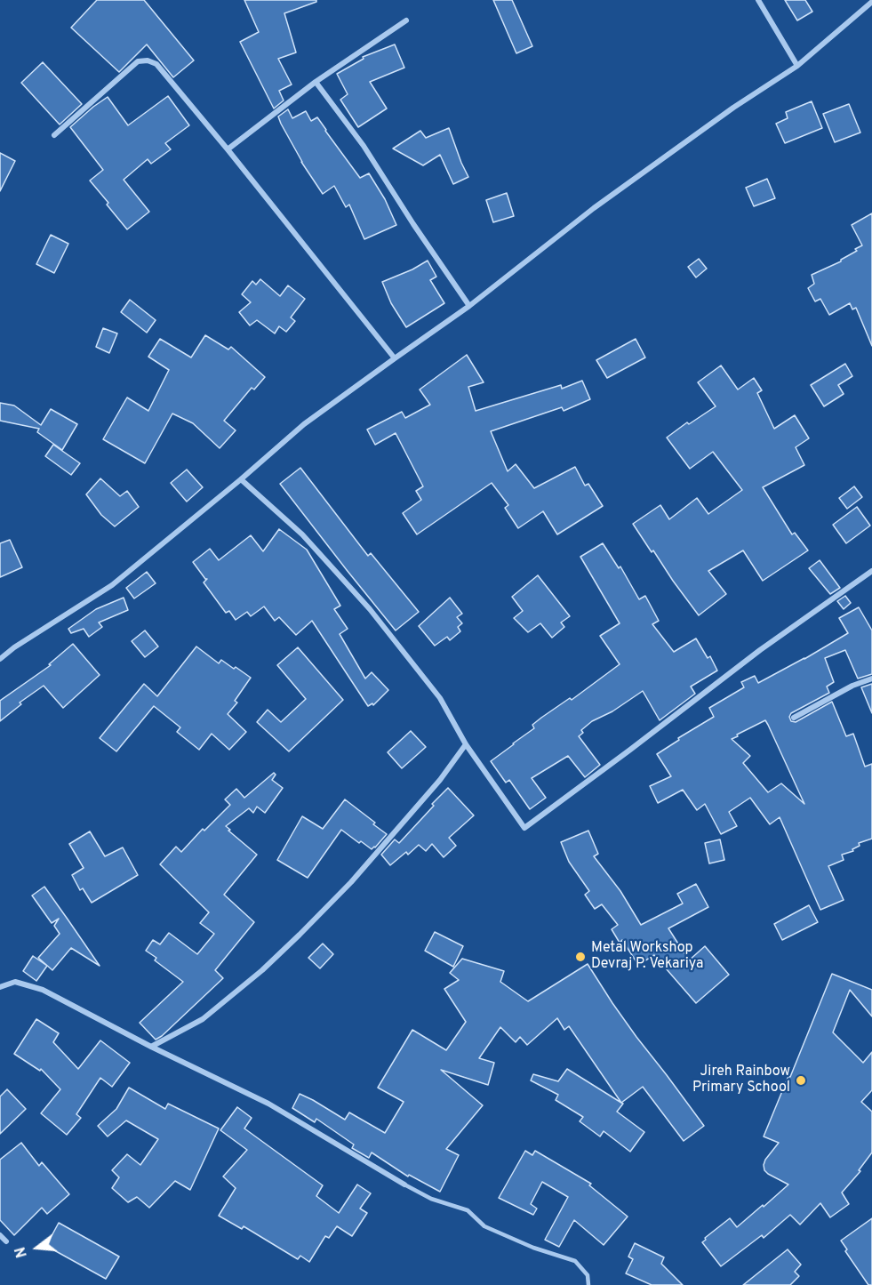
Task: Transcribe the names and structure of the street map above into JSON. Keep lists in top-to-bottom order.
{
  "places": ["Metal Workshop Devraj P. Vekariya", "Jireh Rainbow Primary School"],
  "north": "left"
}
